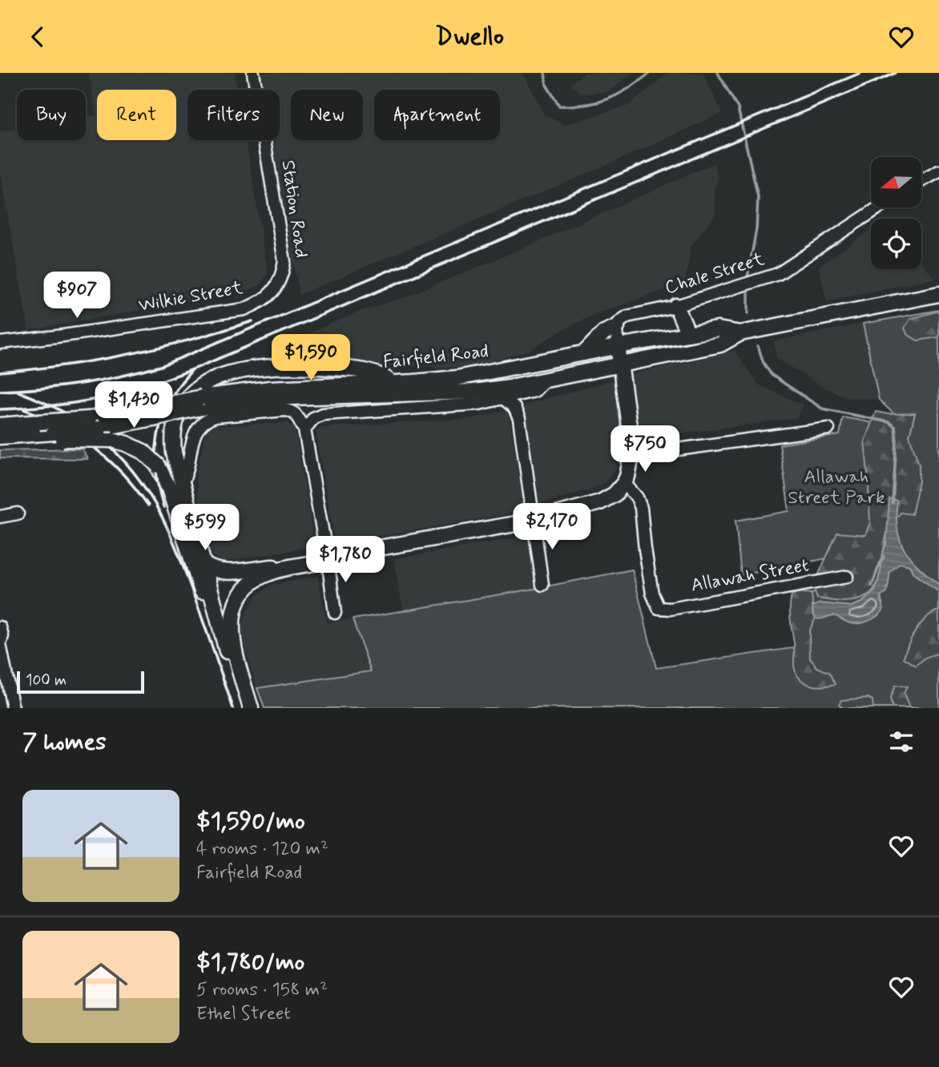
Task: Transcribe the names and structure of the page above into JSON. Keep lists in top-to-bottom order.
{
  "streets": {
    "main road": ["Fairfield Road"],
    "street": [
      "Station Road",
      "Chale Street",
      "Wilkie Street",
      "Allawah Street"
    ]
  },
  "crossings": [
    ["Station Road", "Wilkie Street"]
  ],
  "parks": ["Allawah Street Park"],
  "scale_bar": "100 m",
  "north": "left",
  "page": {
    "header": "Dwello",
    "chip": [
      "Buy",
      "Rent",
      "Filters",
      "New",
      "Apartment"
    ],
    "price": [
      "$907",
      "$1,590",
      "$1,430",
      "$750",
      "$2,170",
      "$599",
      "$1,780"
    ],
    "scale": "100 m",
    "heading": "7 homes",
    "list": [
      {
        "name": "$1,590/mo",
        "note": "4 rooms · 120 m² · Fairfield Road"
      },
      {
        "name": "$1,780/mo",
        "note": "5 rooms · 158 m² · Ethel Street"
      }
    ]
  }
}
